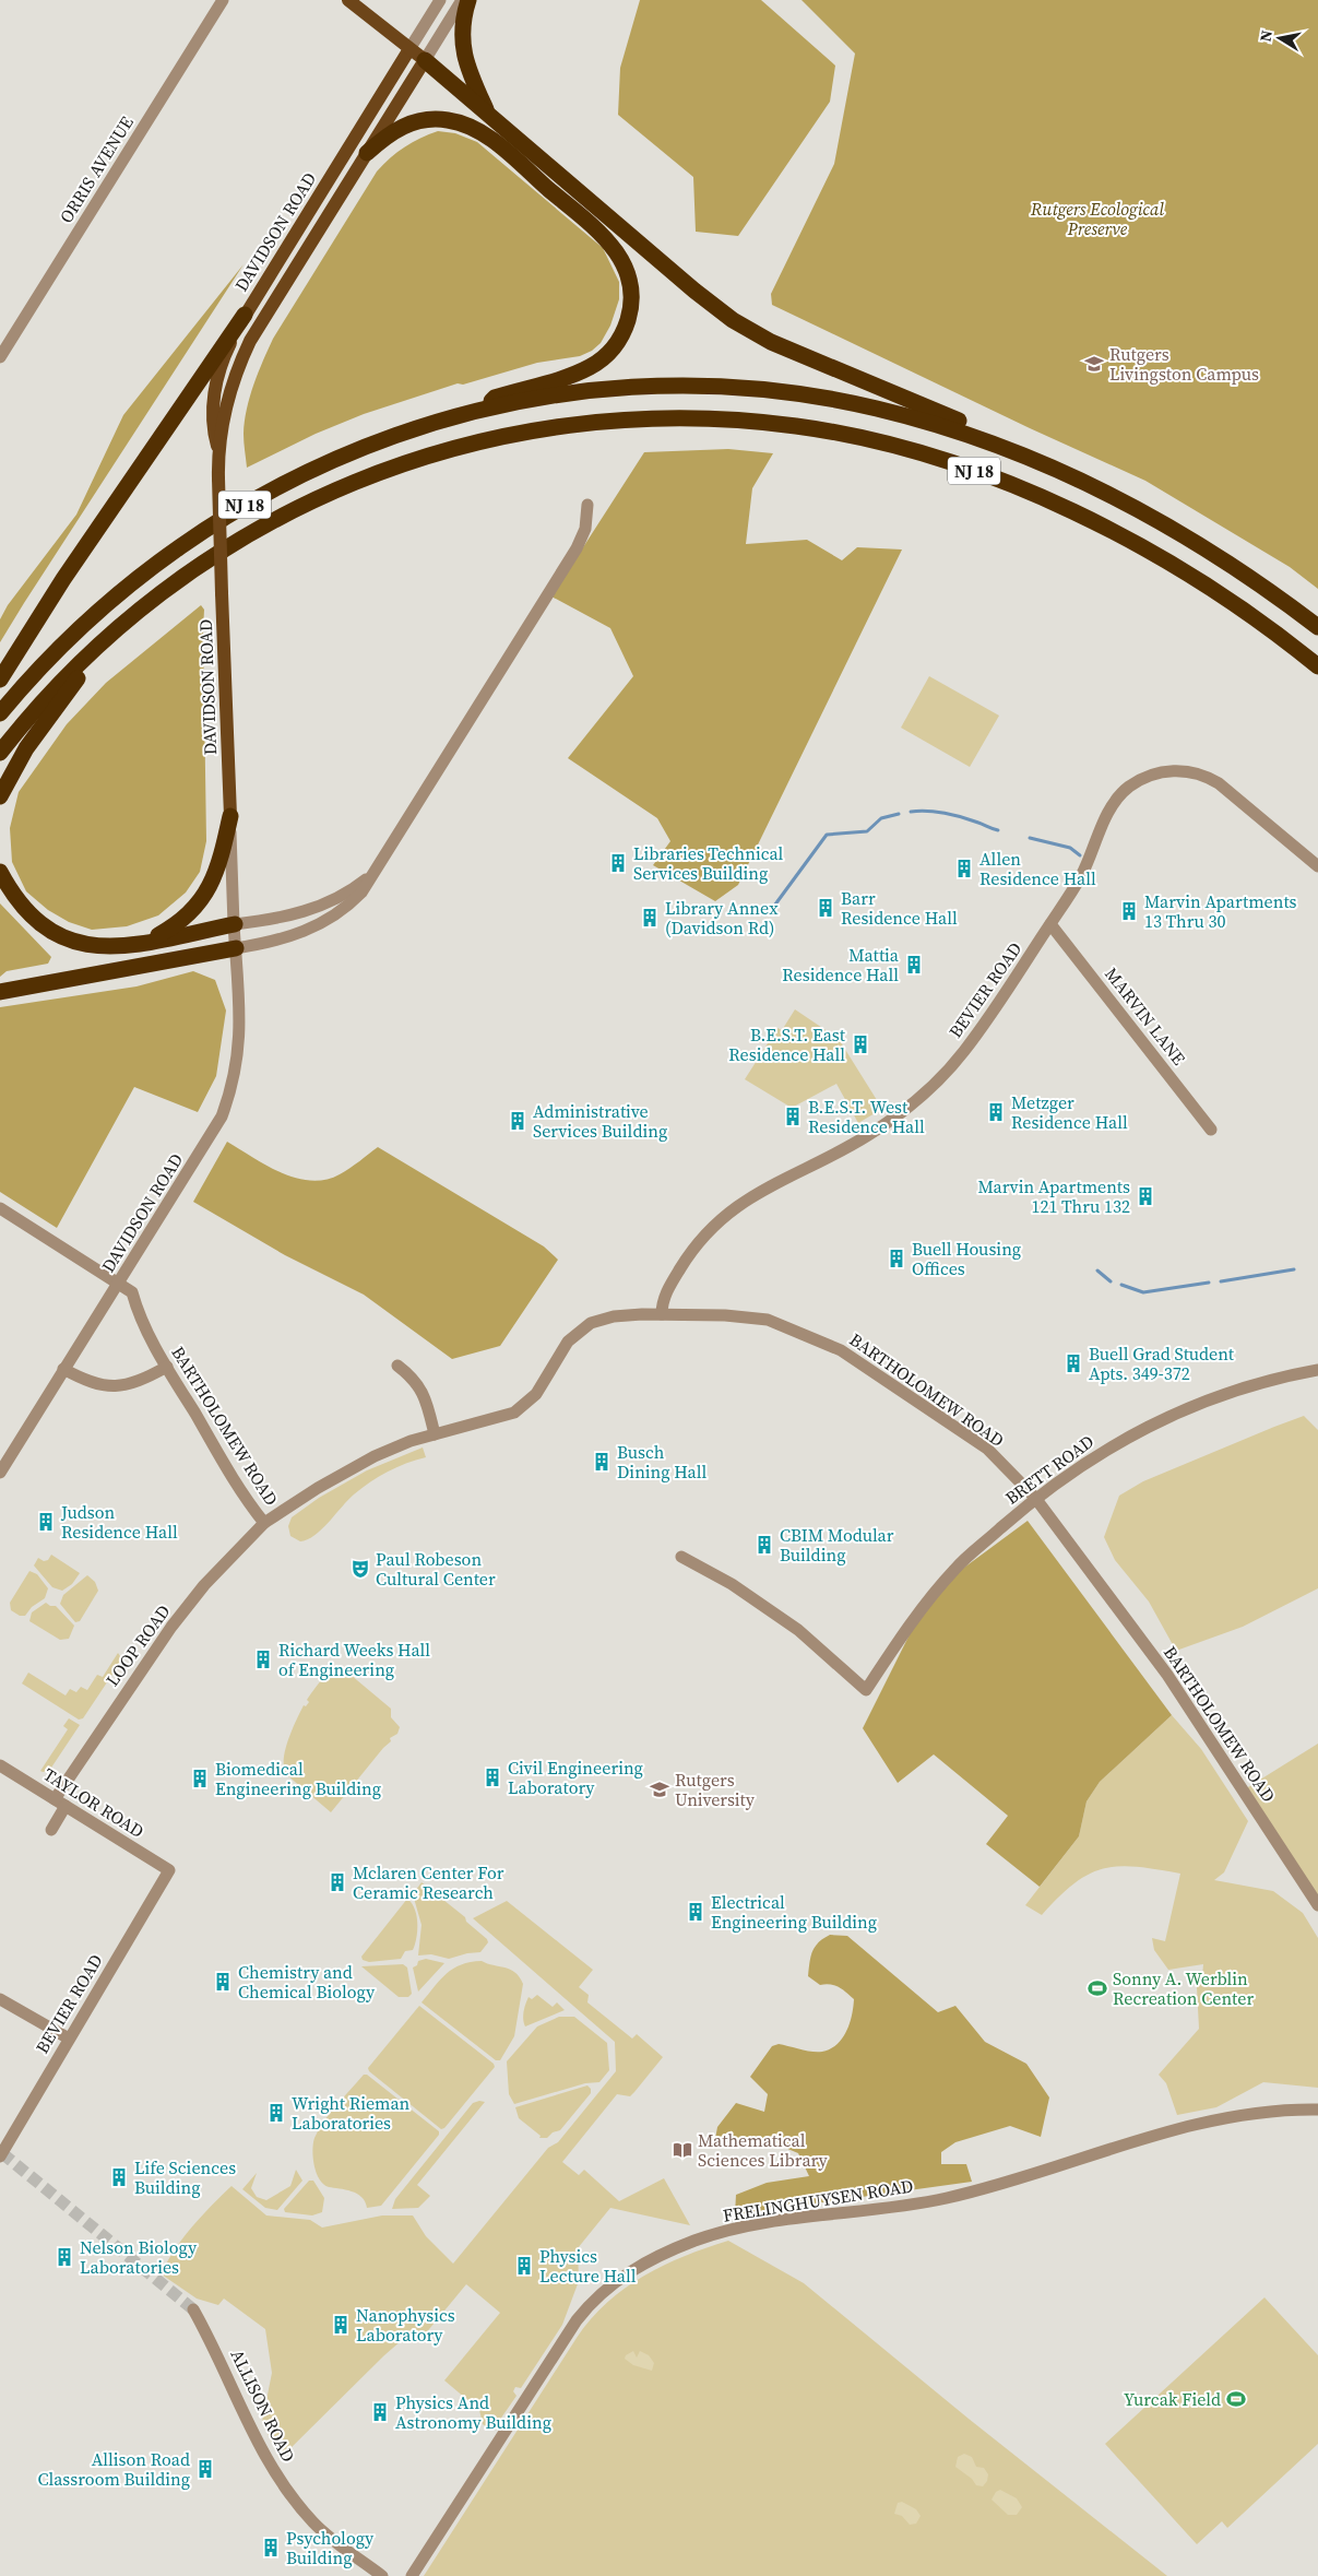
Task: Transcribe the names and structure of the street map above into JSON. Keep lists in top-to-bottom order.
{
  "streets": {
    "highway": ["NJ 18"],
    "main road": ["DAVIDSON ROAD"],
    "street": [
      "ORRIS AVENUE",
      "BEVIER ROAD",
      "MARVIN LANE",
      "BARTHOLOMEW ROAD",
      "BRETT ROAD",
      "LOOP ROAD",
      "TAYLOR ROAD",
      "FRELINGHUYSEN ROAD",
      "ALLISON ROAD"
    ]
  },
  "crossings": [
    ["DAVIDSON ROAD", "BARTHOLOMEW ROAD"],
    ["BEVIER ROAD", "MARVIN LANE"],
    ["BEVIER ROAD", "BARTHOLOMEW ROAD"],
    ["BEVIER ROAD", "TAYLOR ROAD"],
    ["BARTHOLOMEW ROAD", "BRETT ROAD"],
    ["BARTHOLOMEW ROAD", "LOOP ROAD"],
    ["LOOP ROAD", "TAYLOR ROAD"]
  ],
  "parks": ["Rutgers Ecological Preserve"],
  "places": {
    "school or university": ["Rutgers Livingston Campus", "Rutgers University"],
    "building": [
      "Libraries Technical Services Building",
      "Allen Residence Hall",
      "Barr Residence Hall",
      "Marvin Apartments 13 Thru 30",
      "Library Annex (Davidson Rd)",
      "Mattia Residence Hall",
      "B.E.S.T. East Residence Hall",
      "Metzger Residence Hall",
      "B.E.S.T. West Residence Hall",
      "Administrative Services Building",
      "Marvin Apartments 121 Thru 132",
      "Buell Housing Offices",
      "Buell Grad Student Apts. 349-372",
      "Busch Dining Hall",
      "Judson Residence Hall",
      "CBIM Modular Building",
      "Richard Weeks Hall of Engineering",
      "Civil Engineering Laboratory",
      "Biomedical Engineering Building",
      "Mclaren Center For Ceramic Research",
      "Electrical Engineering Building",
      "Chemistry and Chemical Biology",
      "Wright Rieman Laboratories",
      "Life Sciences Building",
      "Nelson Biology Laboratories",
      "Physics Lecture Hall",
      "Nanophysics Laboratory",
      "Physics And Astronomy Building",
      "Allison Road Classroom Building",
      "Psychology Building"
    ],
    "theatre": ["Paul Robeson Cultural Center"],
    "sports": ["Sonny A. Werblin Recreation Center", "Yurcak Field"],
    "library": ["Mathematical Sciences Library"]
  },
  "north": "left"
}
